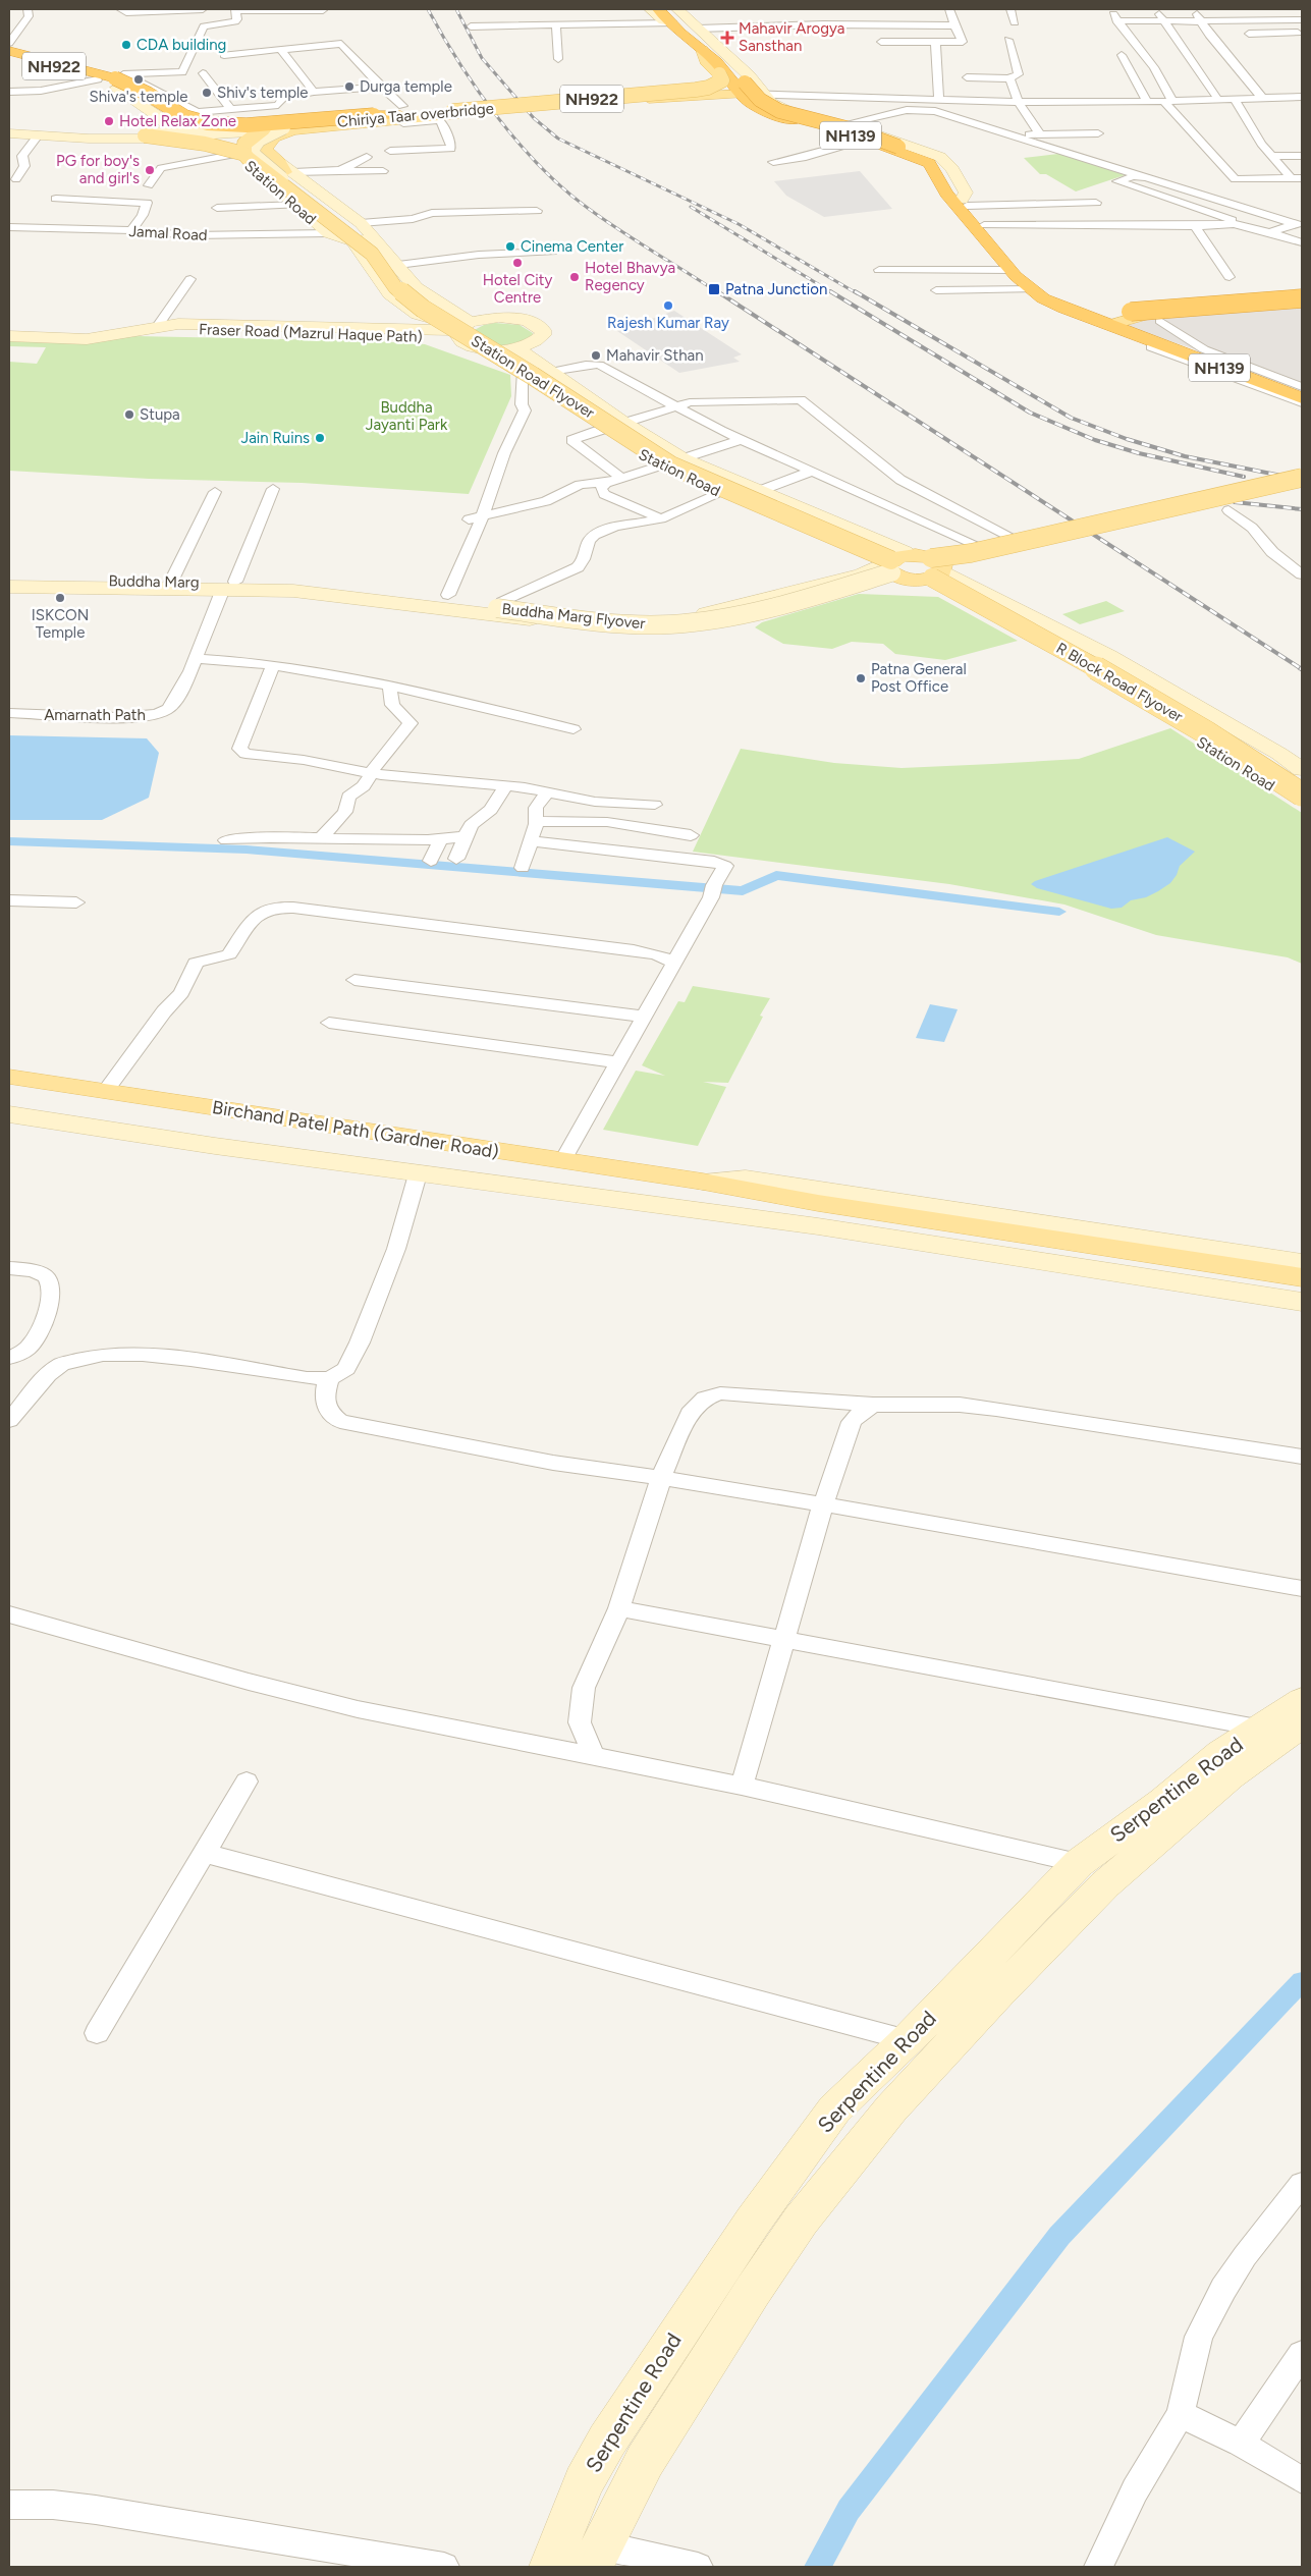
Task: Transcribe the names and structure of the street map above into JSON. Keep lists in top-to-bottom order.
{
  "streets": {
    "highway": ["NH922", "Chiriya Taar overbridge", "NH139"],
    "main road": [
      "Station Road",
      "Fraser Road (Mazrul Haque Path)",
      "Station Road Flyover",
      "Buddha Marg",
      "Buddha Marg Flyover",
      "R Block Road Flyover",
      "Birchand Patel Path (Gardner Road)",
      "Serpentine Road"
    ],
    "street": ["Jamal Road", "Amarnath Path"]
  },
  "crossings": [
    ["NH922", "Chiriya Taar overbridge"],
    ["NH922", "Station Road"],
    ["Chiriya Taar overbridge", "NH139"],
    ["Station Road", "Jamal Road"],
    ["Station Road", "Station Road Flyover"],
    ["Station Road", "Buddha Marg Flyover"],
    ["Station Road", "R Block Road Flyover"],
    ["Station Road Flyover", "Buddha Marg Flyover"],
    ["Buddha Marg", "Buddha Marg Flyover"],
    ["Buddha Marg", "Amarnath Path"]
  ],
  "parks": ["Buddha Jayanti Park"],
  "places": {
    "health": ["Mahavir Arogya Sansthan"],
    "other": [
      "CDA building",
      "Shiva's temple",
      "Durga temple",
      "Shiv's temple",
      "Hotel Relax Zone",
      "PG for boy's and girl's",
      "Cinema Center",
      "Hotel City Centre",
      "Hotel Bhavya Regency",
      "Rajesh Kumar Ray",
      "Mahavir Sthan",
      "Stupa",
      "Jain Ruins",
      "ISKCON Temple",
      "Patna General Post Office"
    ],
    "transit": ["Patna Junction"]
  }
}
